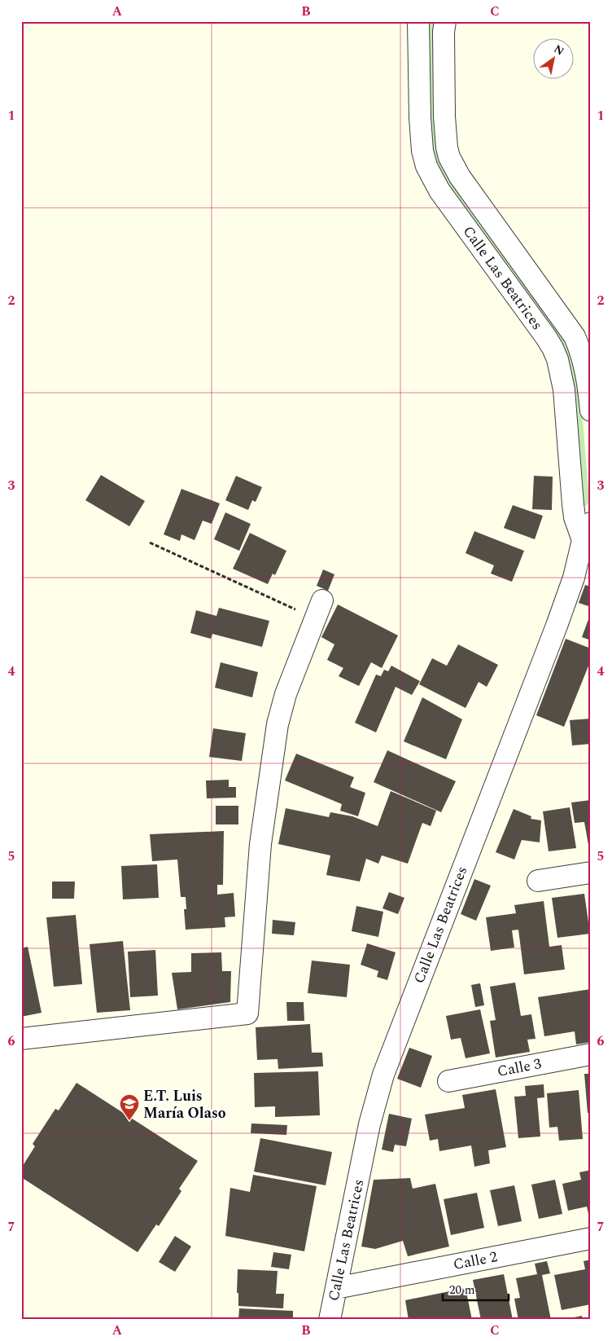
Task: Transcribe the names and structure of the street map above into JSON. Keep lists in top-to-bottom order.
{
  "streets": {
    "street": ["Calle Las Beatrices", "Calle 3", "Calle 2"]
  },
  "crossings": [
    ["Calle Las Beatrices", "Calle 2"]
  ],
  "places": {
    "school or university": ["E.T. Luis María Olaso"]
  },
  "scale_bar": "20 m",
  "north": "top right",
  "grid": {
    "columns": ["A", "B", "C"],
    "rows": [
      "1",
      "2",
      "3",
      "4",
      "5",
      "6",
      "7"
    ]
  }
}
